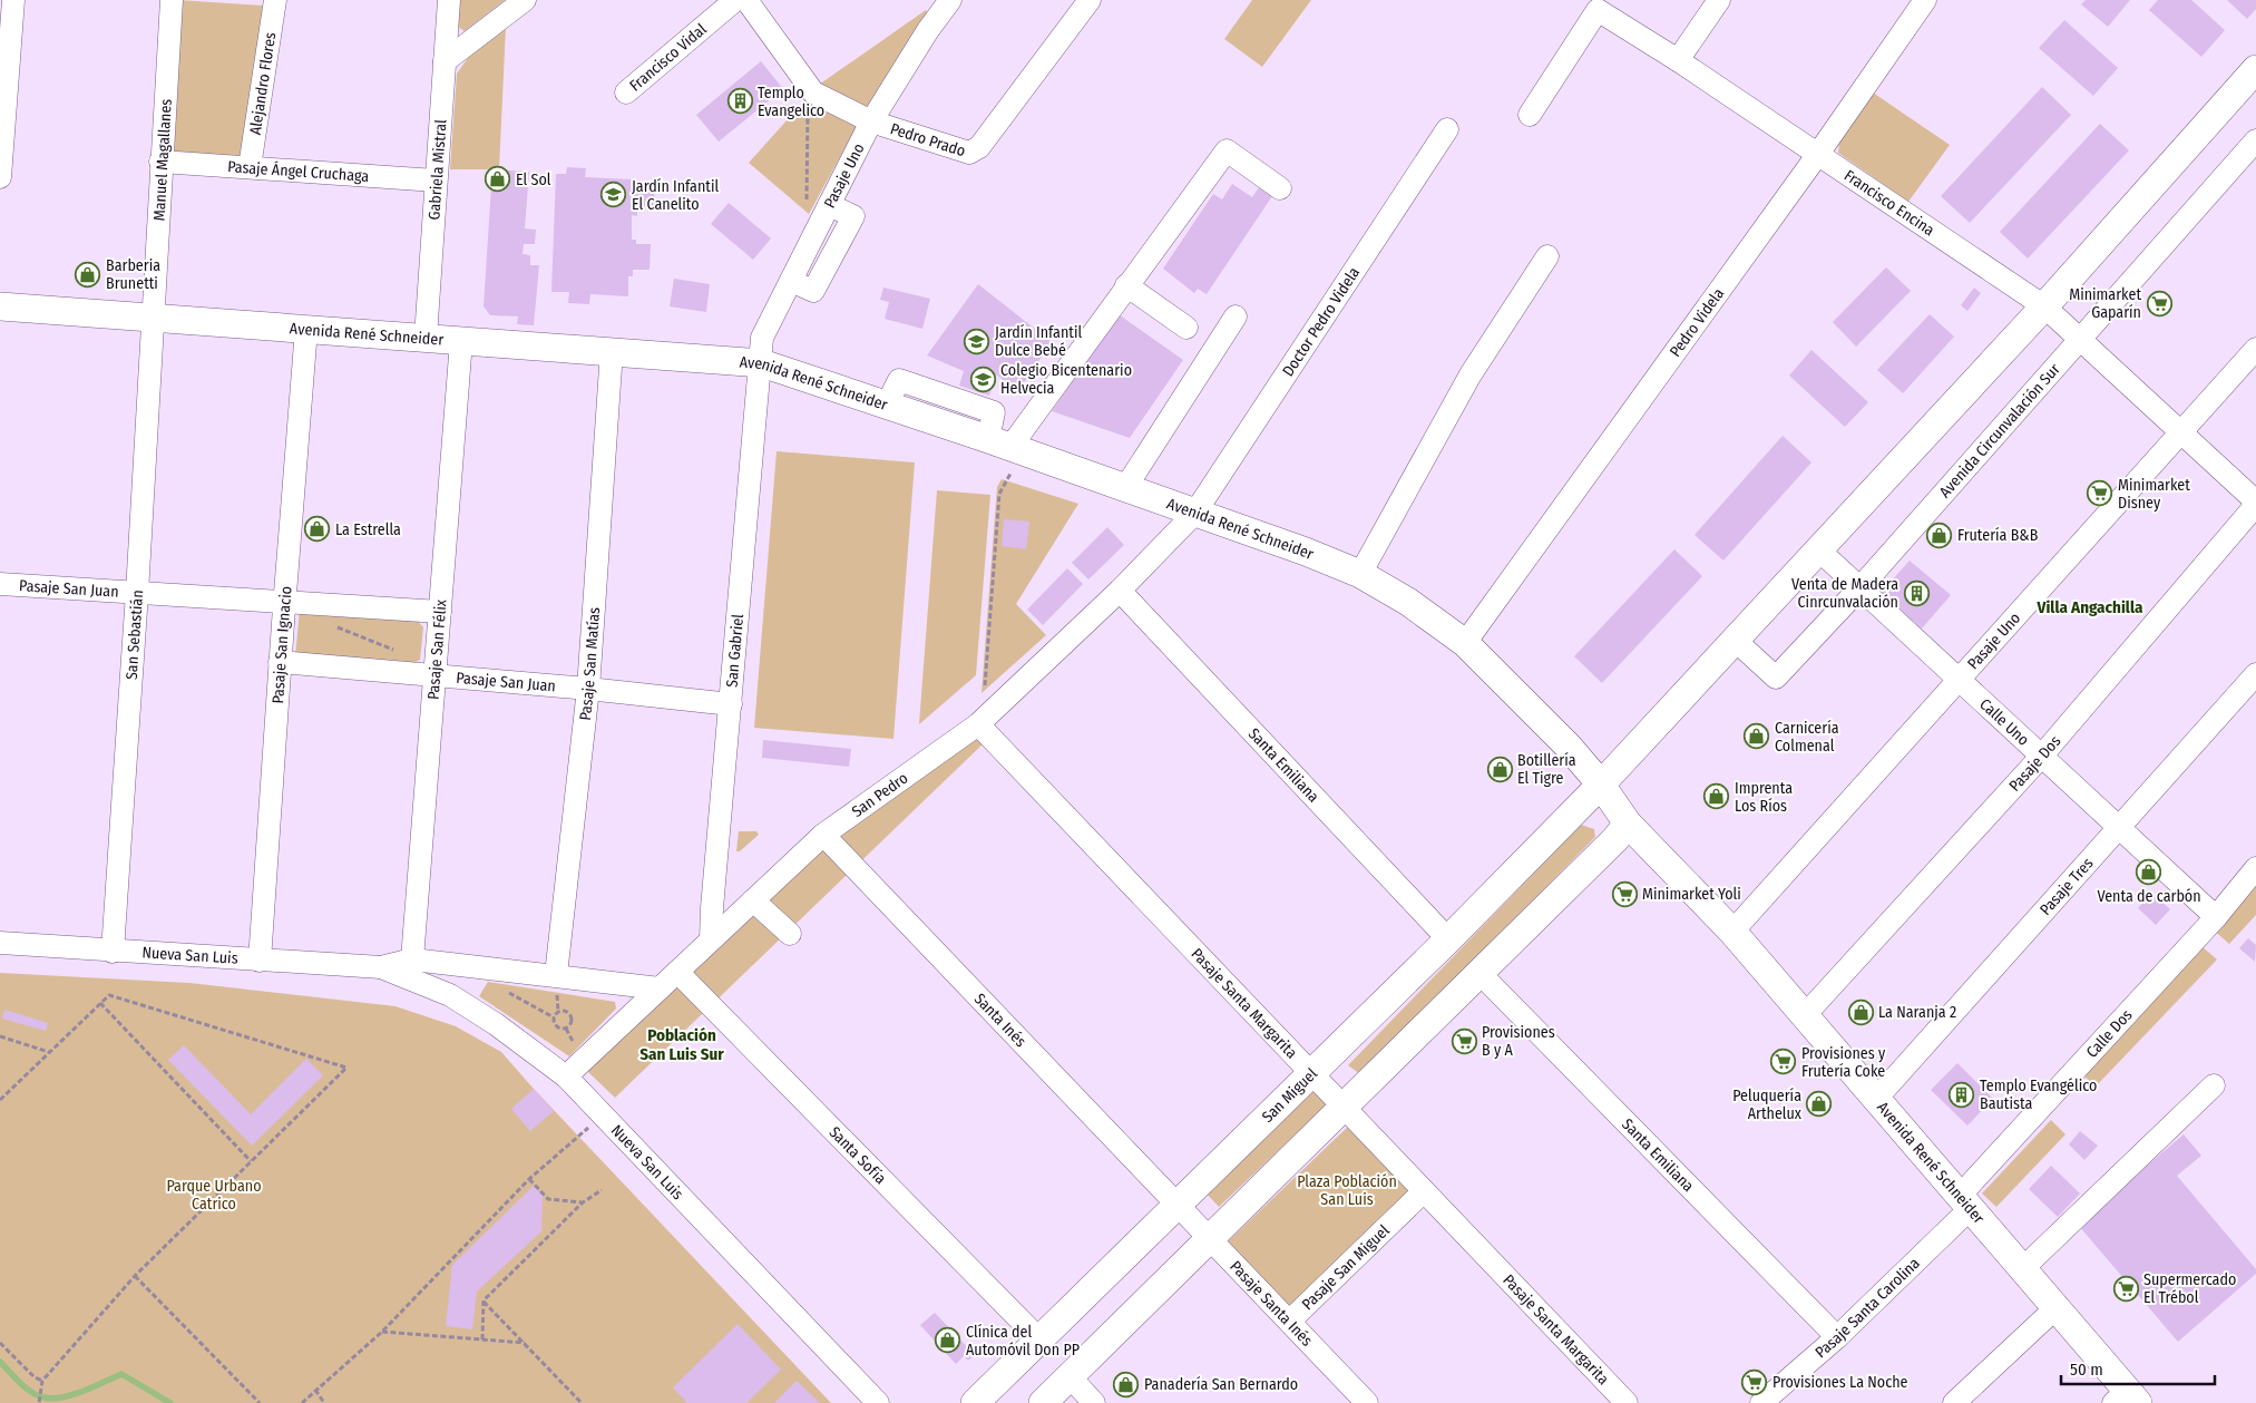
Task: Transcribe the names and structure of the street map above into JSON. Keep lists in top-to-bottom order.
{
  "streets": {
    "main road": ["Avenida René Schneider", "San Miguel"],
    "street": [
      "Francisco Vidal",
      "Alejandro Flores",
      "Pedro Prado",
      "Manuel Magallanes",
      "Gabriela Mistral",
      "Pasaje Ángel Cruchaga",
      "Pasaje Uno",
      "Francisco Encina",
      "Doctor Pedro Videla",
      "Pedro Videla",
      "Avenida Circunvalación Sur",
      "Pasaje San Juan",
      "San Sebastián",
      "Pasaje San Ignacio",
      "Pasaje San Félix",
      "San Gabriel",
      "Pasaje San Matías",
      "Calle Uno",
      "Pasaje Dos",
      "Santa Emiliana",
      "San Pedro",
      "Pasaje Tres",
      "Nueva San Luis",
      "Pasaje Santa Margarita",
      "Santa Inés",
      "Calle Dos",
      "Santa Sofía",
      "Pasaje San Miguel",
      "Pasaje Santa Inés",
      "Pasaje Santa Carolina"
    ]
  },
  "crossings": [
    ["Alejandro Flores", "Pasaje Ángel Cruchaga"],
    ["Pedro Prado", "Pasaje Uno"],
    ["Manuel Magallanes", "Pasaje Ángel Cruchaga"],
    ["Manuel Magallanes", "Avenida René Schneider"],
    ["Manuel Magallanes", "San Sebastián"],
    ["Gabriela Mistral", "Pasaje Ángel Cruchaga"],
    ["Gabriela Mistral", "Avenida René Schneider"],
    ["Pasaje Uno", "Francisco Encina"],
    ["Pasaje Uno", "Avenida René Schneider"],
    ["Pasaje Uno", "San Gabriel"],
    ["Pasaje Uno", "Calle Uno"],
    ["Francisco Encina", "Pedro Videla"],
    ["Francisco Encina", "Avenida Circunvalación Sur"],
    ["Francisco Encina", "Pasaje Dos"],
    ["Doctor Pedro Videla", "Avenida René Schneider"],
    ["Doctor Pedro Videla", "San Pedro"],
    ["Pedro Videla", "Avenida René Schneider"],
    ["Avenida René Schneider", "San Sebastián"],
    ["Avenida René Schneider", "Pasaje San Ignacio"],
    ["Avenida René Schneider", "Pasaje San Félix"],
    ["Avenida René Schneider", "San Gabriel"],
    ["Avenida René Schneider", "Pasaje San Matías"],
    ["Avenida René Schneider", "Pasaje Dos"],
    ["Avenida René Schneider", "San Pedro"],
    ["Avenida René Schneider", "Pasaje Tres"],
    ["Avenida René Schneider", "Calle Dos"],
    ["Avenida René Schneider", "San Miguel"],
    ["Avenida René Schneider", "Pasaje Santa Carolina"],
    ["Avenida Circunvalación Sur", "Calle Uno"],
    ["Pasaje San Juan", "San Sebastián"],
    ["Pasaje San Juan", "Pasaje San Ignacio"],
    ["Pasaje San Juan", "Pasaje San Félix"],
    ["Pasaje San Juan", "San Gabriel"],
    ["Pasaje San Juan", "Pasaje San Matías"],
    ["San Sebastián", "Nueva San Luis"],
    ["Pasaje San Ignacio", "Nueva San Luis"],
    ["Pasaje San Félix", "Nueva San Luis"],
    ["San Gabriel", "San Pedro"],
    ["Pasaje San Matías", "Nueva San Luis"],
    ["Calle Uno", "Pasaje Dos"],
    ["Calle Uno", "Pasaje Tres"],
    ["Calle Uno", "Calle Dos"],
    ["Santa Emiliana", "San Pedro"],
    ["Santa Emiliana", "San Miguel"],
    ["Santa Emiliana", "Pasaje Santa Carolina"],
    ["San Pedro", "Nueva San Luis"],
    ["San Pedro", "Pasaje Santa Margarita"],
    ["San Pedro", "Santa Inés"],
    ["San Pedro", "Santa Sofía"],
    ["Pasaje Santa Margarita", "San Miguel"],
    ["Pasaje Santa Margarita", "Pasaje San Miguel"],
    ["Santa Inés", "San Miguel"],
    ["Santa Inés", "Pasaje Santa Inés"],
    ["Calle Dos", "Pasaje Santa Carolina"],
    ["San Miguel", "Santa Sofía"],
    ["San Miguel", "Pasaje Santa Inés"],
    ["Pasaje San Miguel", "Pasaje Santa Inés"]
  ],
  "districts": ["Villa Angachilla", "Población San Luis Sur"],
  "parks": ["Plaza Población San Luis", "Parque Urbano Catrico"],
  "places": {
    "building": ["Templo Evangelico", "Venta de Madera Cinrcunvalación", "Templo Evangélico Bautista"],
    "shop": [
      "El Sol",
      "Barberia Brunetti",
      "La Estrella",
      "Frutería B&B",
      "Carnicería Colmenal",
      "Botillería El Tigre",
      "Imprenta Los Ríos",
      "Venta de carbón",
      "La Naranja 2",
      "Peluquería Arthelux",
      "Clínica del Automóvil Don PP",
      "Panadería San Bernardo"
    ],
    "school or university": ["Jardín Infantil El Canelito", "Jardín Infantil Dulce Bebé", "Colegio Bicentenario Helvecia"],
    "supermarket": [
      "Minimarket Gaparín",
      "Minimarket Disney",
      "Minimarket Yoli",
      "Provisiones B y A",
      "Provisiones y Frutería Coke",
      "Supermercado El Trébol",
      "Provisiones La Noche"
    ]
  },
  "scale_bar": "50 m"
}
